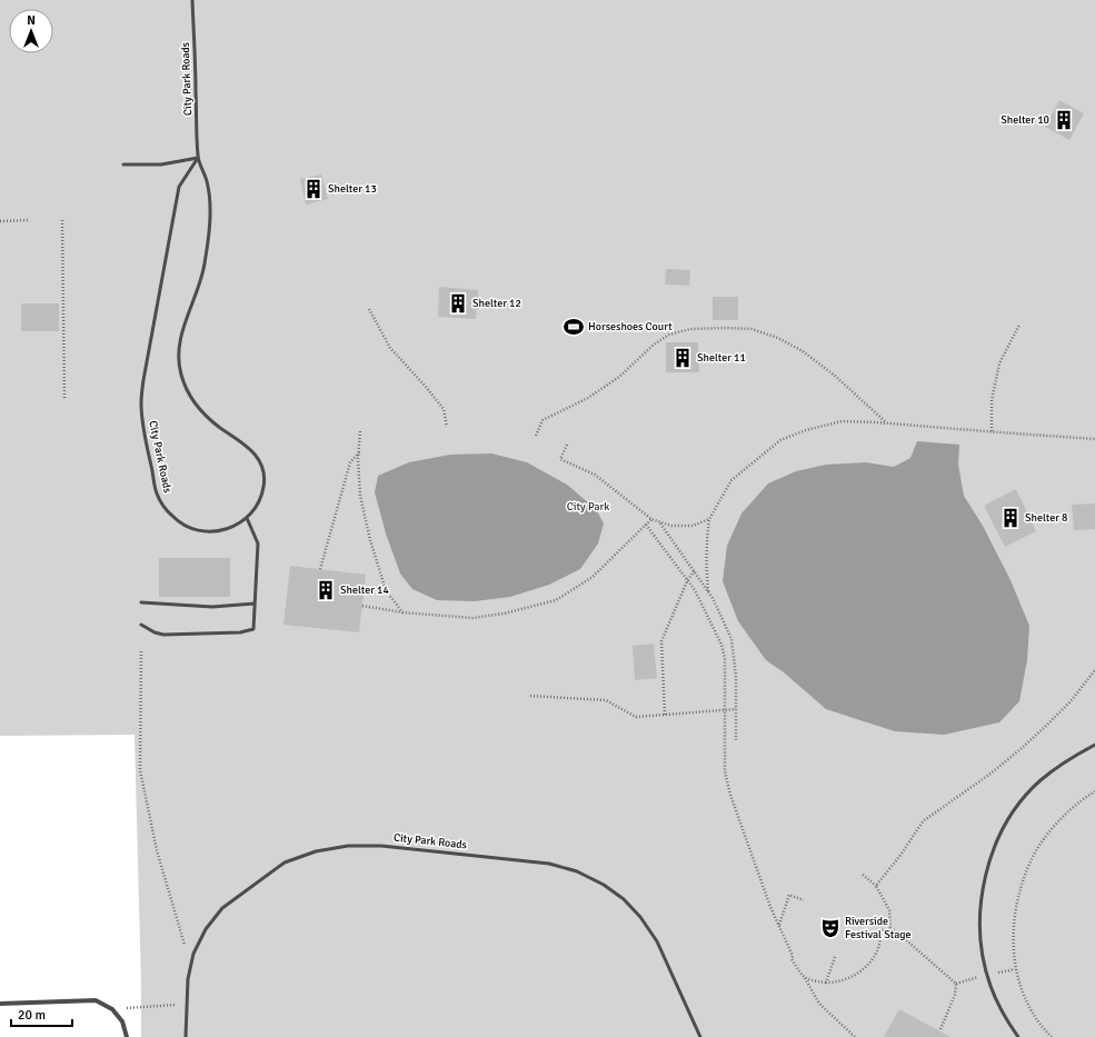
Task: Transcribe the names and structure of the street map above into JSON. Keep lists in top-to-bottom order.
{
  "streets": {
    "lane": ["City Park Roads"]
  },
  "parks": ["City Park"],
  "places": {
    "building": [
      "Shelter 10",
      "Shelter 13",
      "Shelter 12",
      "Shelter 11",
      "Shelter 8",
      "Shelter 14"
    ],
    "sports": ["Horseshoes Court"],
    "theatre": ["Riverside Festival Stage"]
  },
  "scale_bar": "20 m",
  "north": "top"
}
